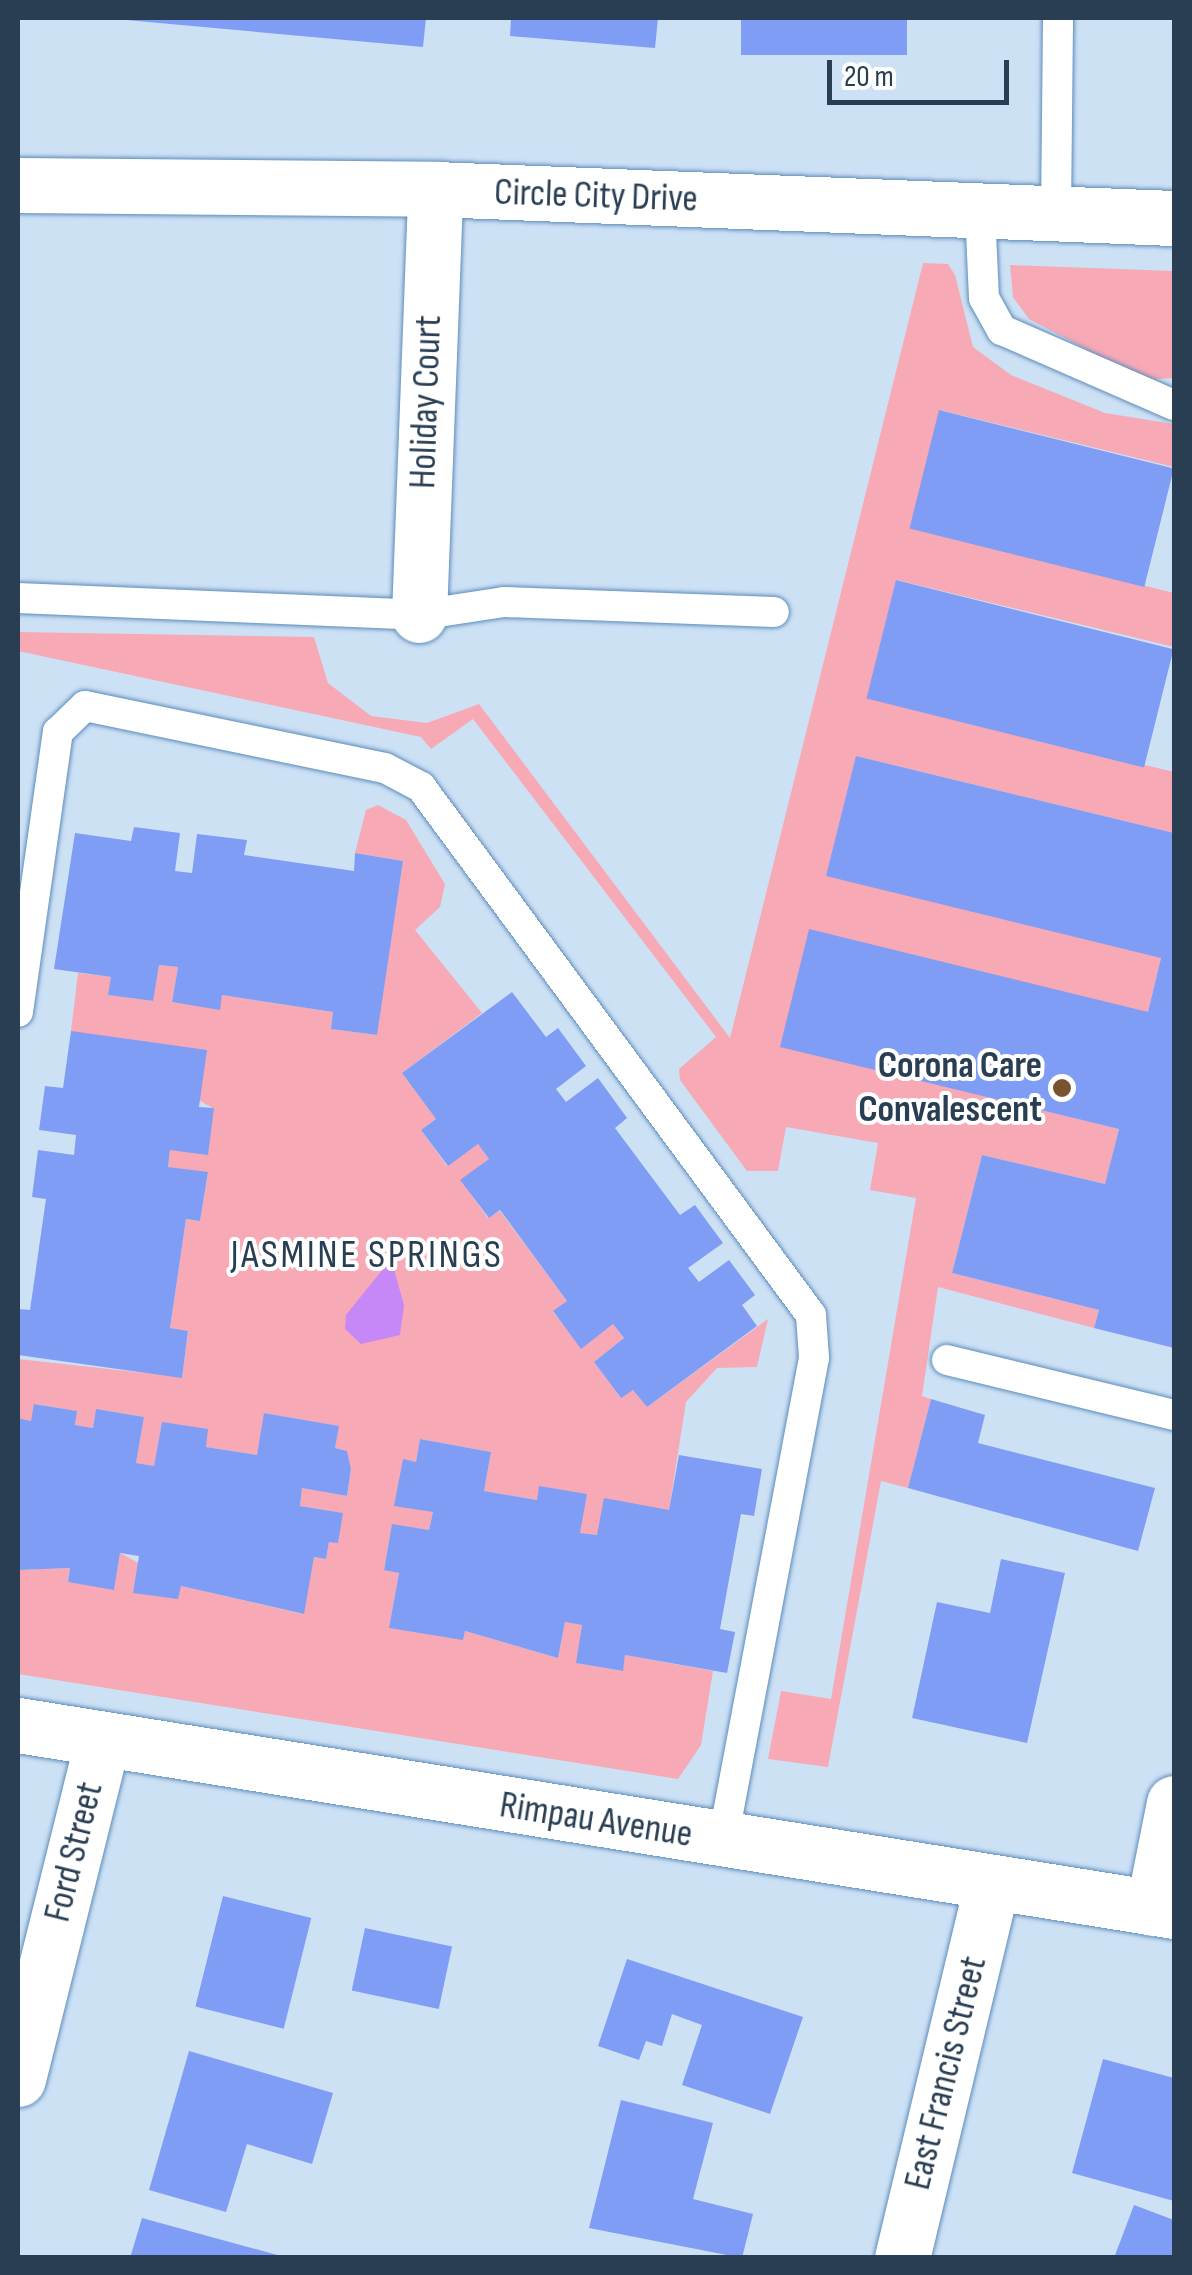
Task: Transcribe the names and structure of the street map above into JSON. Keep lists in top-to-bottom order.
{
  "streets": {
    "street": [
      "Circle City Drive",
      "Holiday Court",
      "Rimpau Avenue",
      "Ford Street",
      "East Francis Street"
    ]
  },
  "crossings": [
    ["Circle City Drive", "Holiday Court"],
    ["Rimpau Avenue", "Ford Street"],
    ["Rimpau Avenue", "East Francis Street"]
  ],
  "districts": ["JASMINE SPRINGS"],
  "places": ["Corona Care Convalescent"],
  "scale_bar": "20 m"
}
